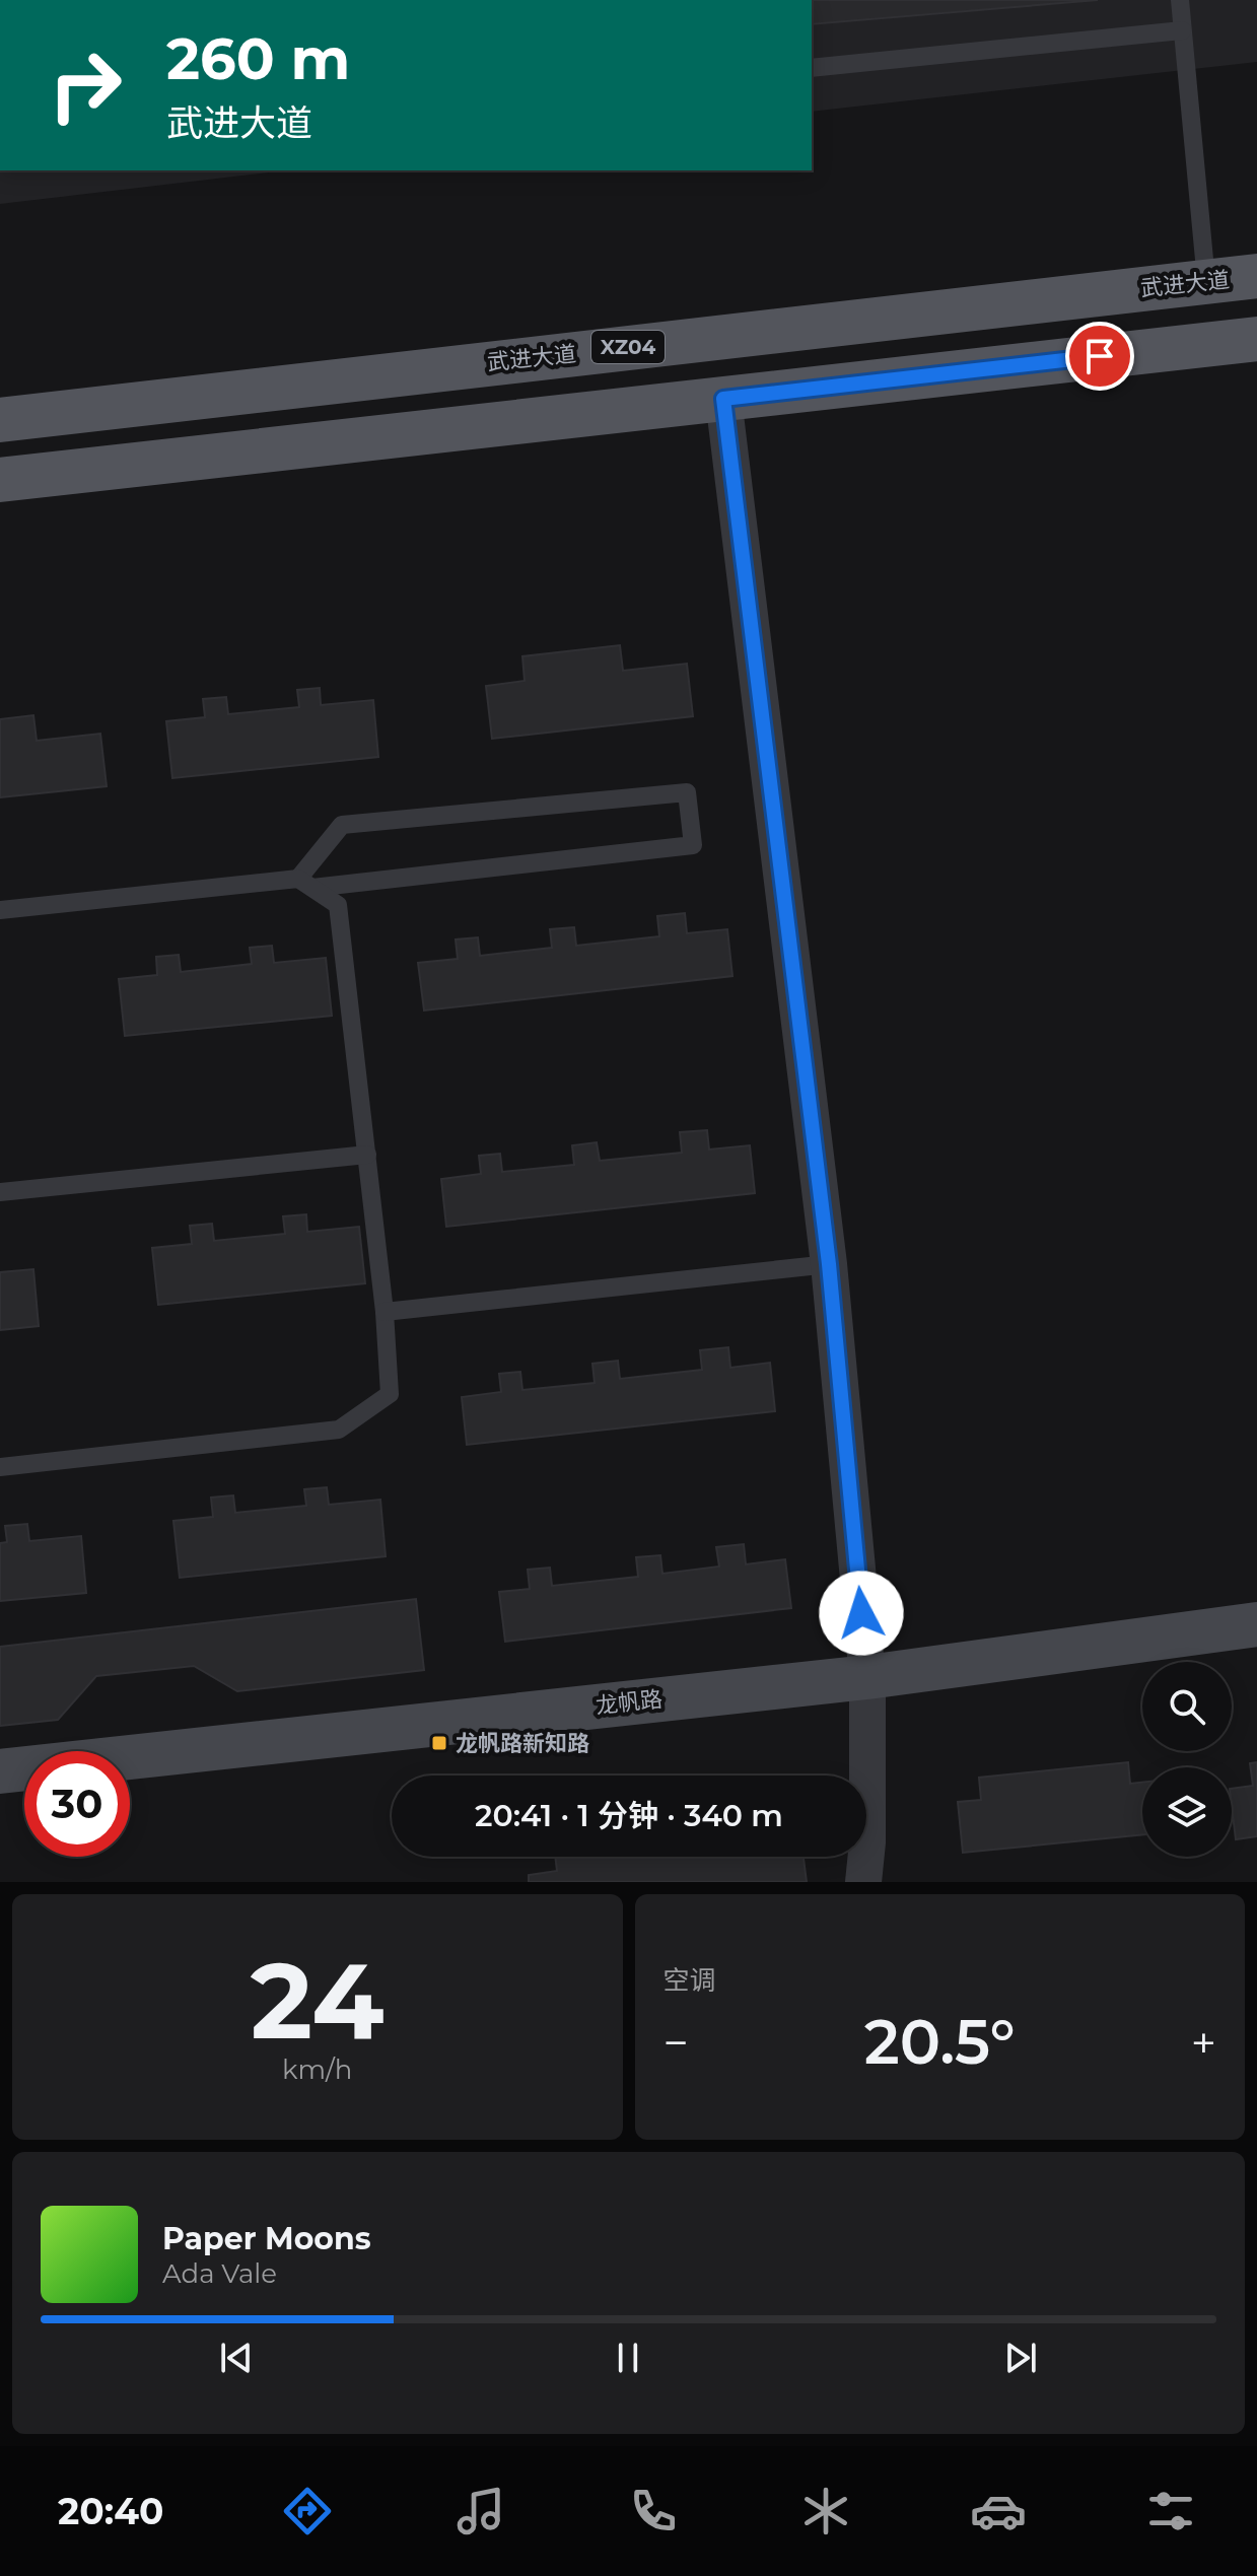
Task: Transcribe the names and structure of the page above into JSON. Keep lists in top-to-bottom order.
{
  "streets": {
    "main road": ["武进大道", "XZ04"],
    "street": ["龙帆路"]
  },
  "places": {
    "transit": ["龙帆路新知路"]
  },
  "page": {
    "turn": ["260 m", "武进大道"],
    "limit": "30",
    "trip": "20:41 · 1 分钟 · 340 m",
    "tile": [
      ["24", "km/h"],
      "空调"
    ],
    "heat": ["−", "20.5°", "+"],
    "song": ["Paper Moons", "Ada Vale"],
    "tabs": "20:40"
  }
}
